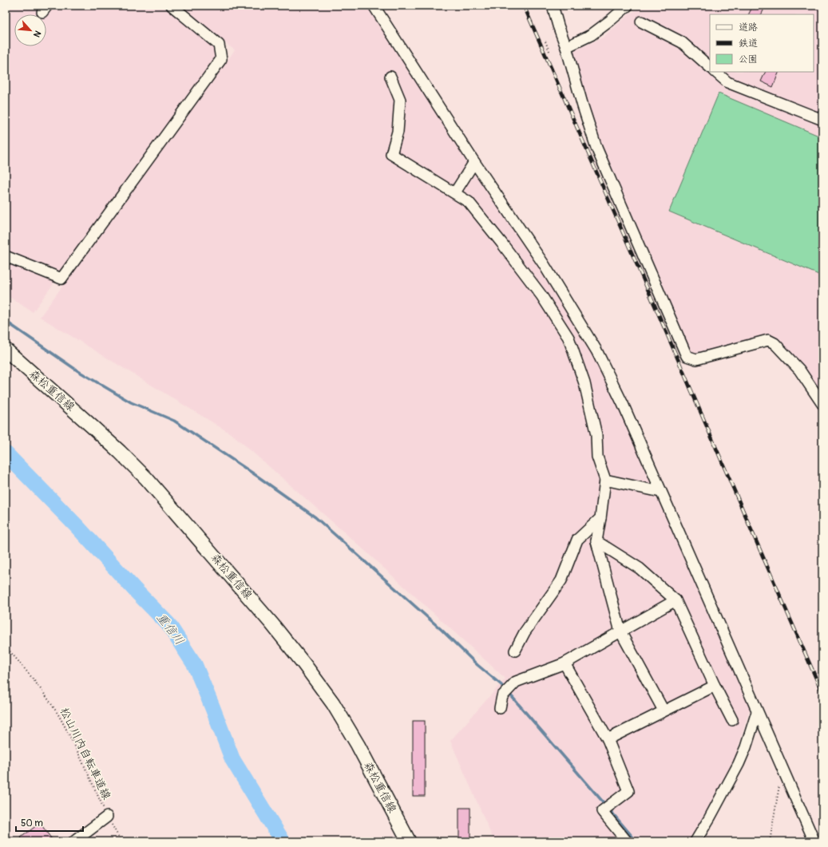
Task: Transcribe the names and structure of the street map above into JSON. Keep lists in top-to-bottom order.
{
  "streets": {
    "main road": ["森松重信線"],
    "path": ["松山川内自転車道線"]
  },
  "water": ["重信川"],
  "legend": ["道路", "鉄道", "公園"],
  "scale_bar": "50 m",
  "north": "bottom right"
}
